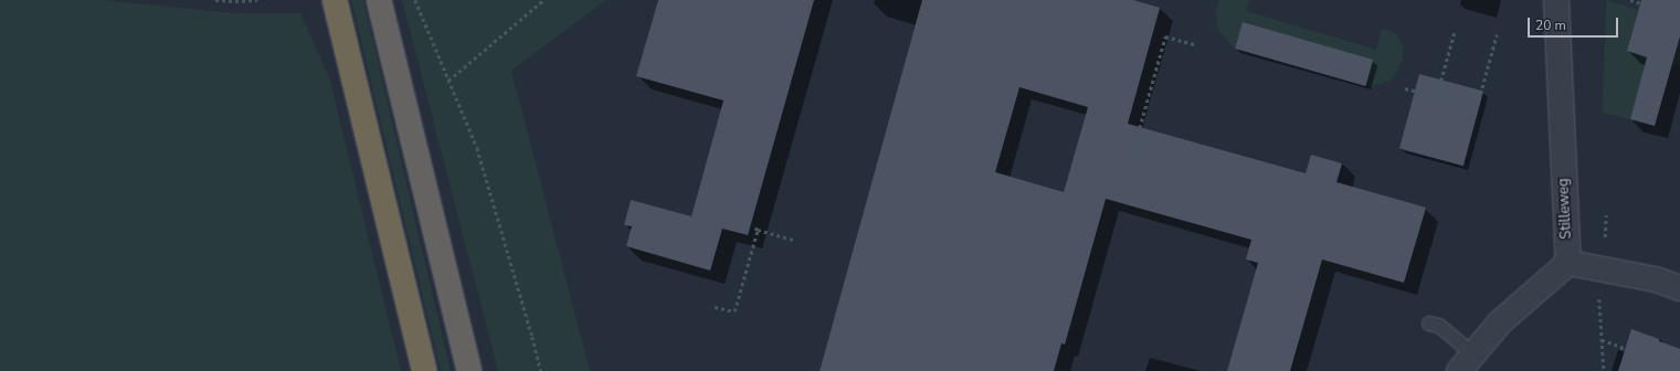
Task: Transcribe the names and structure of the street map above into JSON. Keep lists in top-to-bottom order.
{
  "streets": {
    "street": ["Stilleweg"]
  },
  "scale_bar": "20 m"
}
